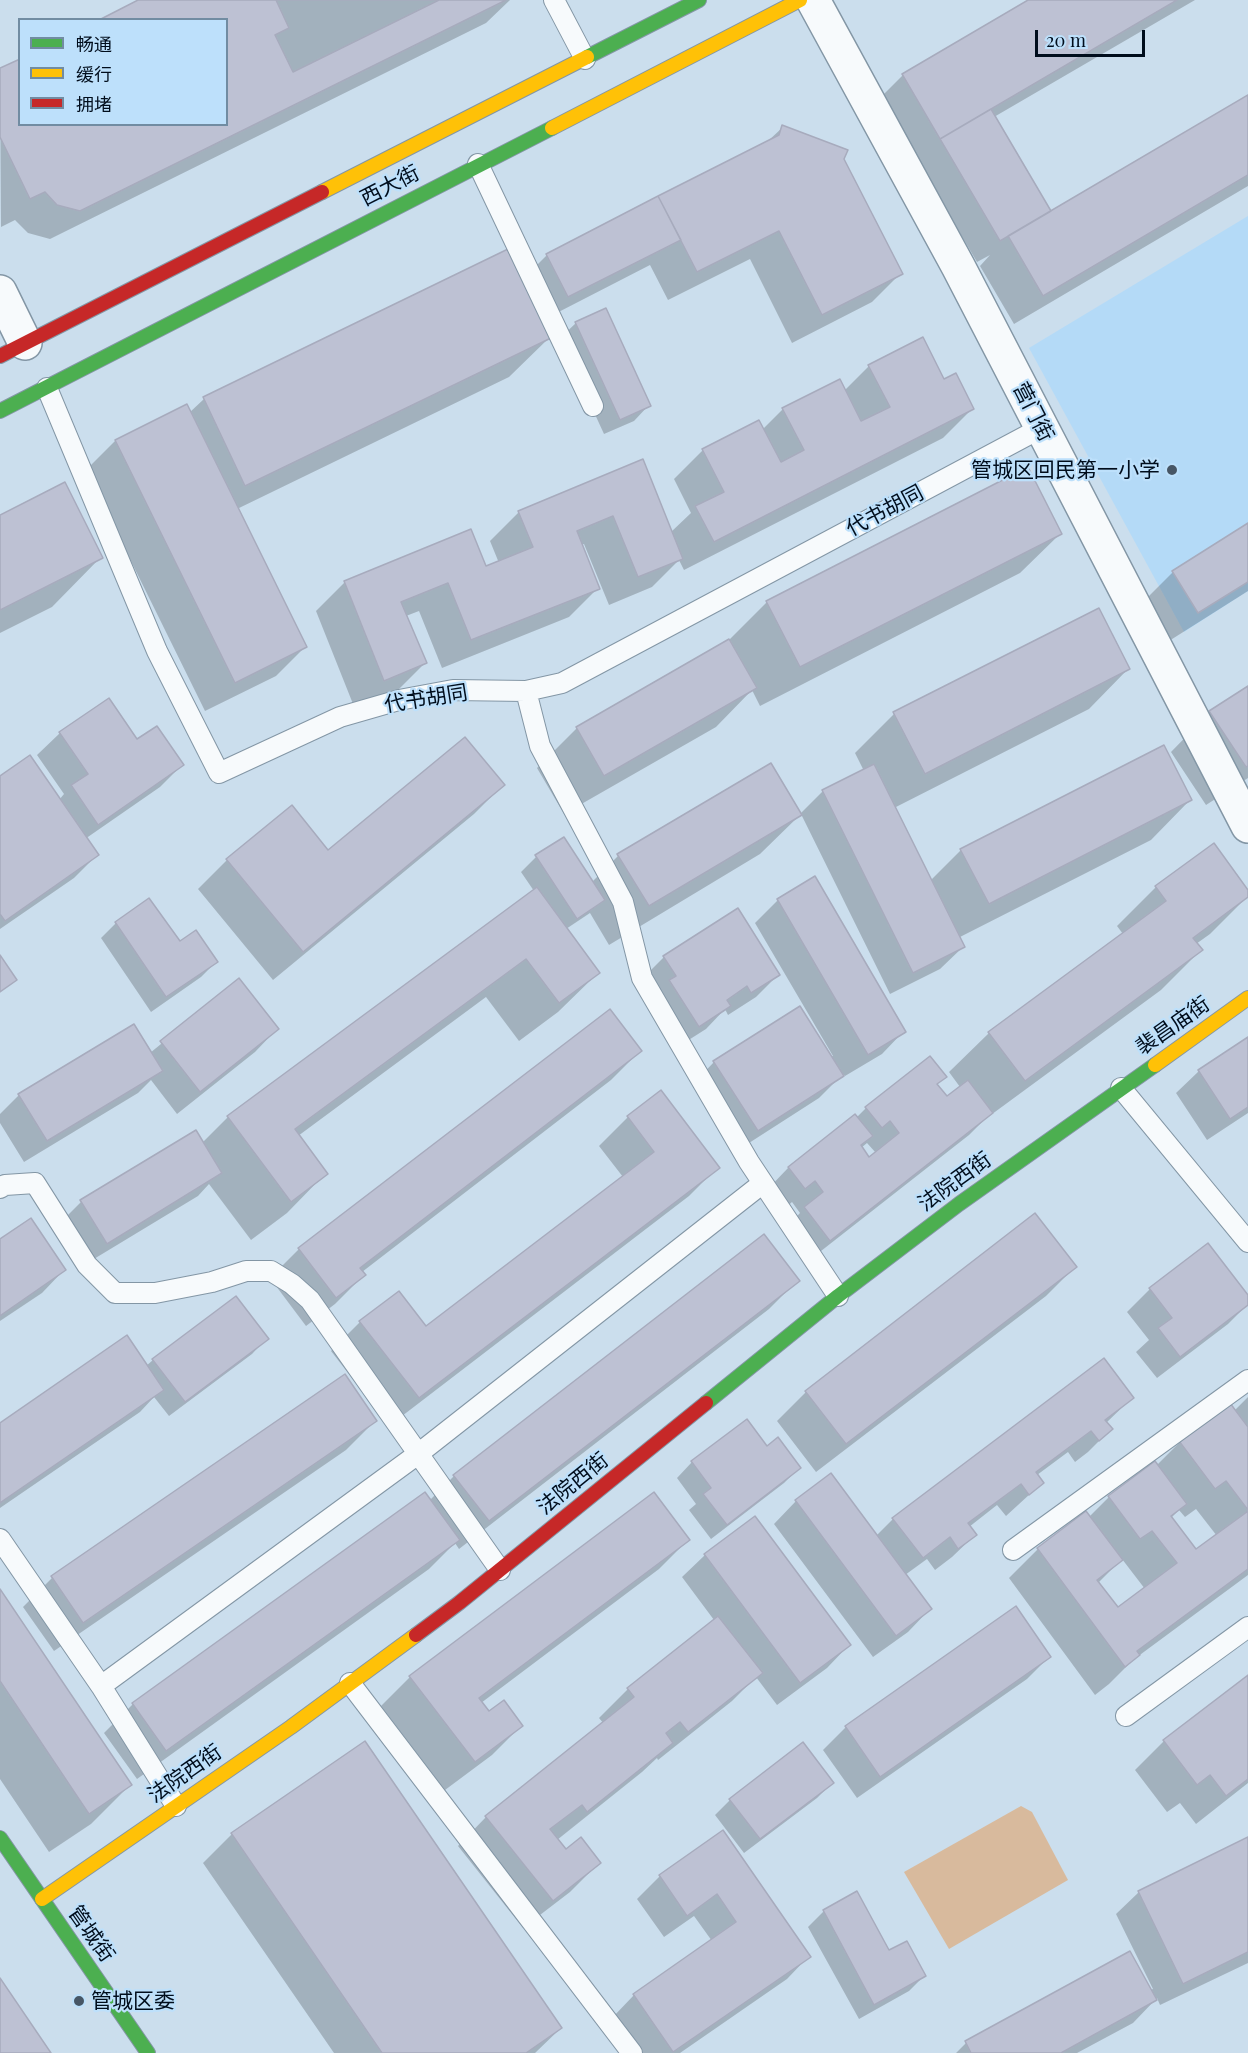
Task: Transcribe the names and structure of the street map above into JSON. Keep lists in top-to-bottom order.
{
  "streets": {
    "street": [
      "西大街",
      "营门街",
      "裴昌庙街",
      "法院西街",
      "管城街"
    ],
    "lane": ["代书胡同"]
  },
  "crossings": [
    ["西大街", "代书胡同"],
    ["营门街", "代书胡同"],
    ["裴昌庙街", "法院西街"],
    ["法院西街", "管城街"]
  ],
  "places": ["管城区回民第一小学", "管城区委"],
  "legend": ["畅通", "缓行", "拥堵"],
  "scale_bar": "20 m"
}
